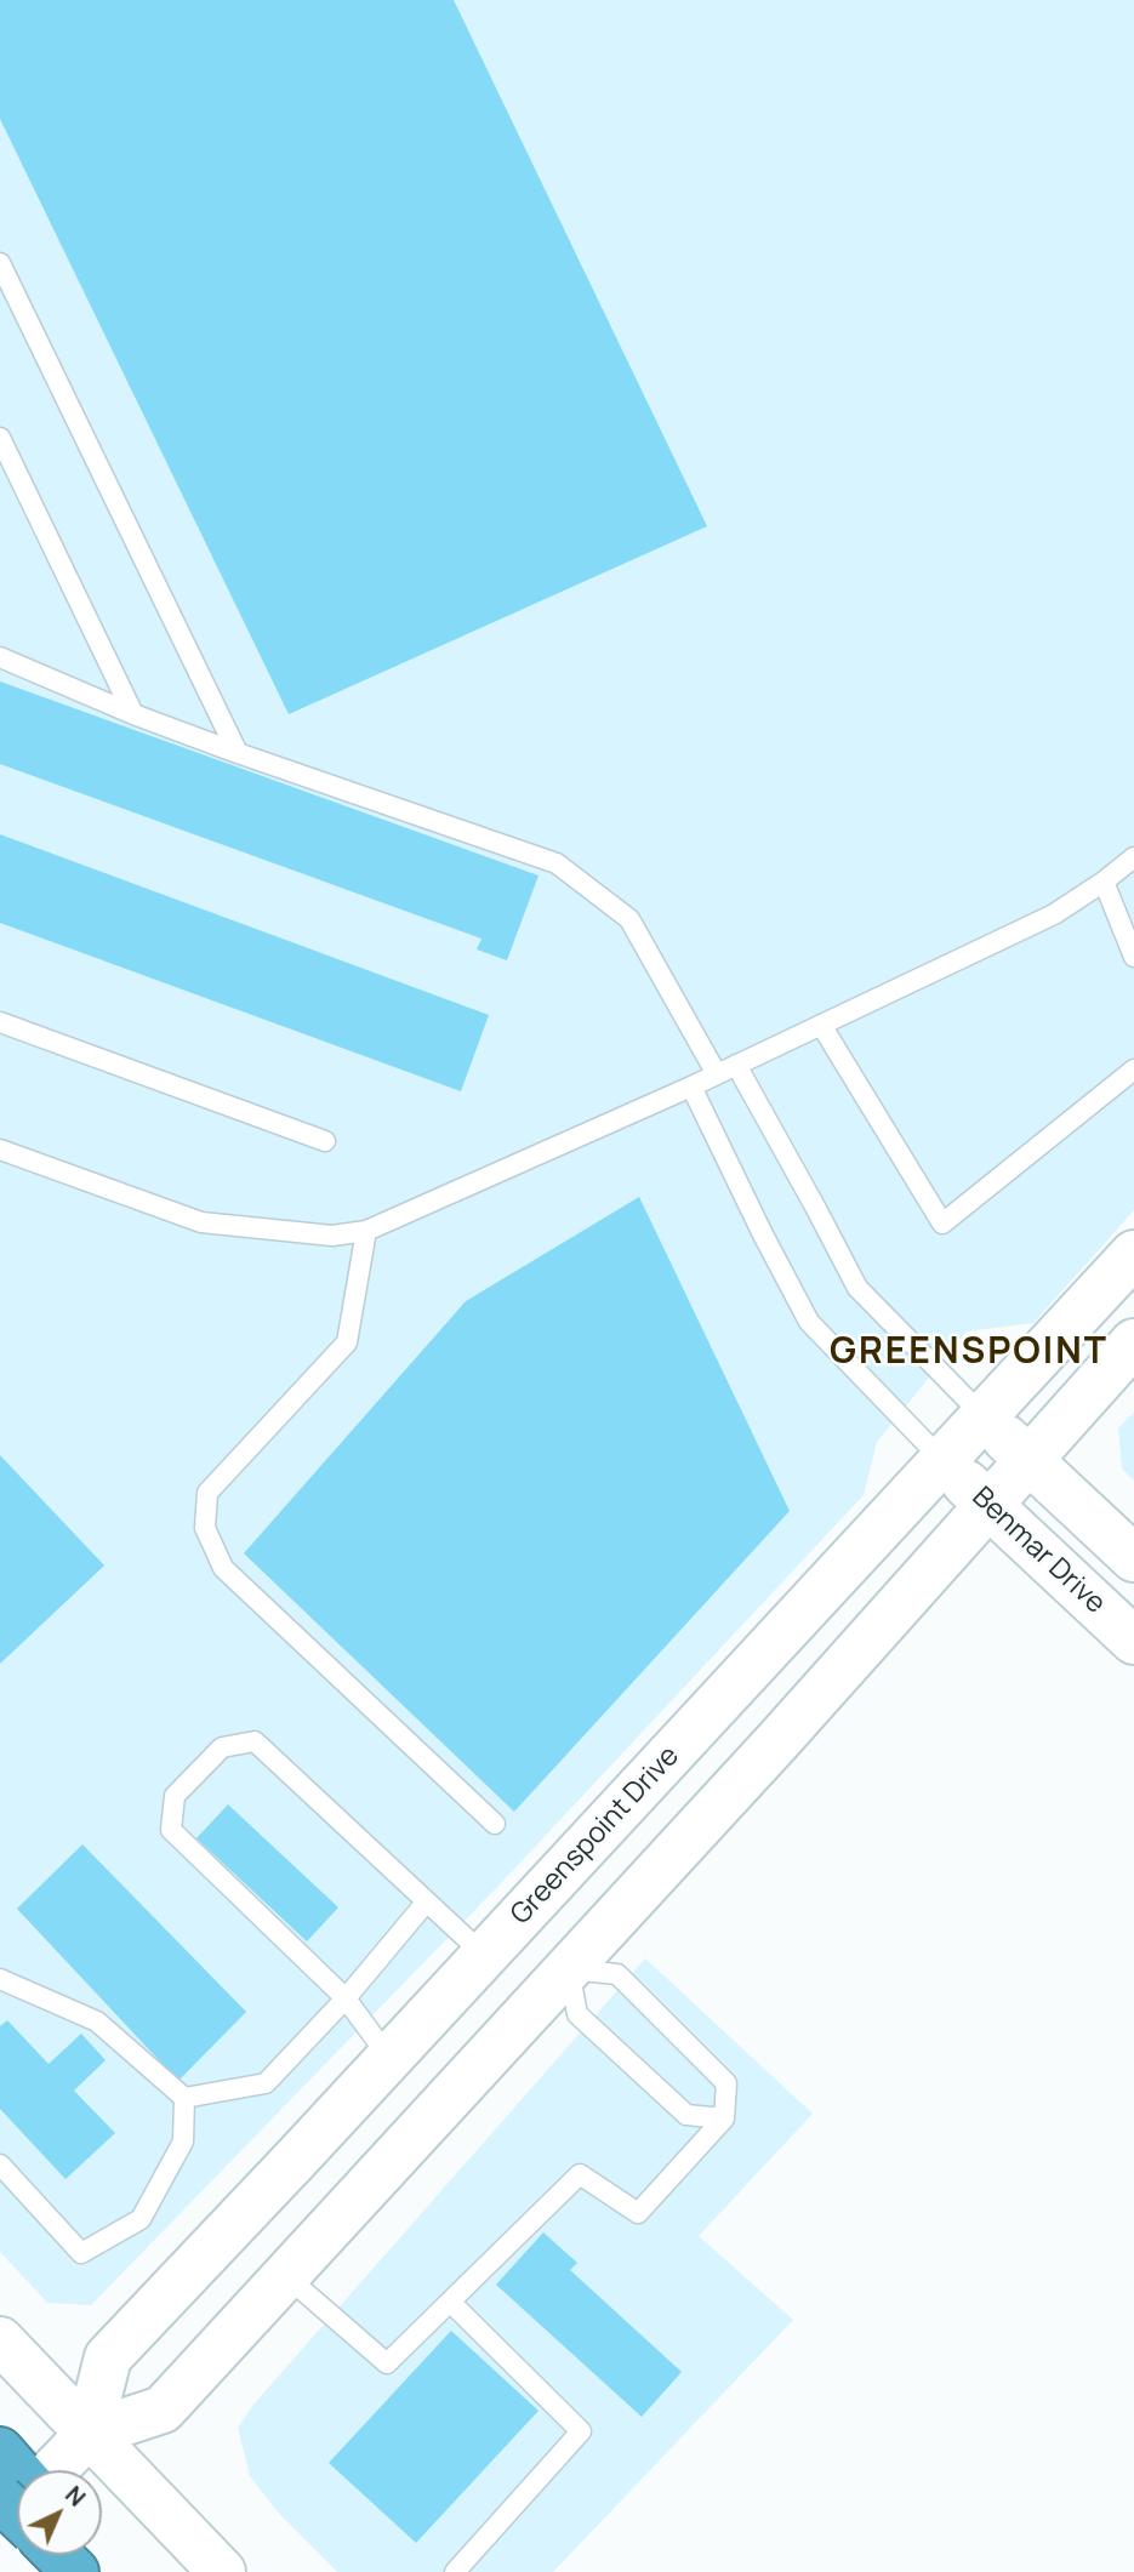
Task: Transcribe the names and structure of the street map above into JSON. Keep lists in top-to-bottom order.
{
  "streets": {
    "street": ["Benmar Drive", "Greenspoint Drive"]
  },
  "crossings": [
    ["Benmar Drive", "Greenspoint Drive"]
  ],
  "districts": ["GREENSPOINT"],
  "north": "top right"
}
